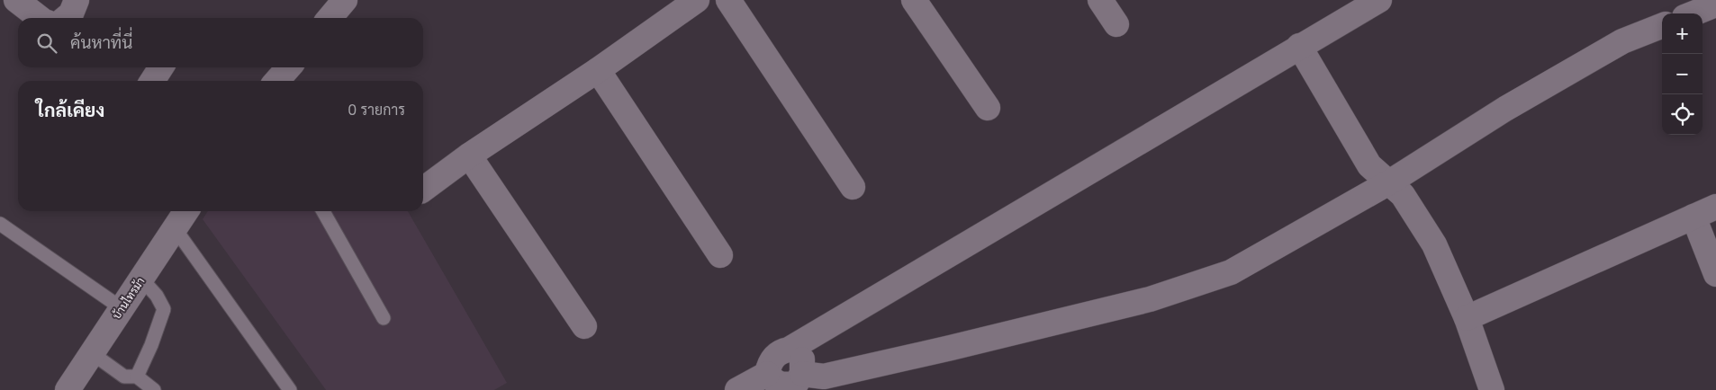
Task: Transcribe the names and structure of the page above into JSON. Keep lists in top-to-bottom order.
{
  "streets": {
    "street": ["บ้านไทรม้า"]
  },
  "page": {
    "map_buttons": ["+", "−"],
    "search": "ค้นหาที่นี่",
    "heading": ["ใกล้เคียง", "0 รายการ"]
  }
}
